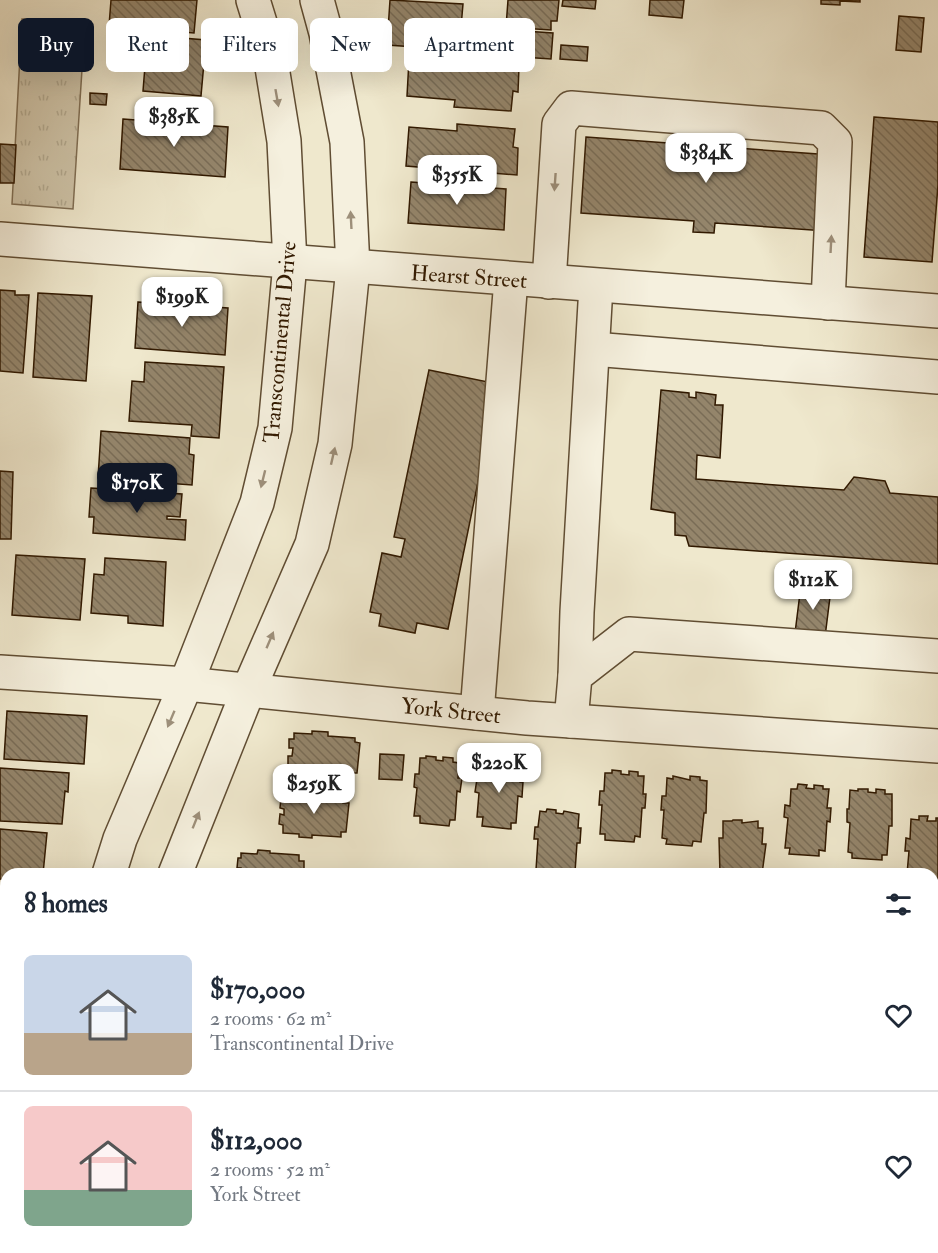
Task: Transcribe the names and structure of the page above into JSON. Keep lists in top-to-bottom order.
{
  "streets": {
    "street": ["Hearst Street", "Transcontinental Drive", "York Street"]
  },
  "crossings": [
    ["Hearst Street", "Transcontinental Drive"],
    ["Transcontinental Drive", "York Street"]
  ],
  "page": {
    "chip": [
      "Buy",
      "Rent",
      "Filters",
      "New",
      "Apartment"
    ],
    "price": [
      "$385K",
      "$384K",
      "$355K",
      "$199K",
      "$170K",
      "$112K",
      "$220K",
      "$259K"
    ],
    "heading": "8 homes",
    "list": [
      {
        "name": "$170,000",
        "note": "2 rooms · 62 m² · Transcontinental Drive"
      },
      {
        "name": "$112,000",
        "note": "2 rooms · 52 m² · York Street"
      }
    ]
  }
}
